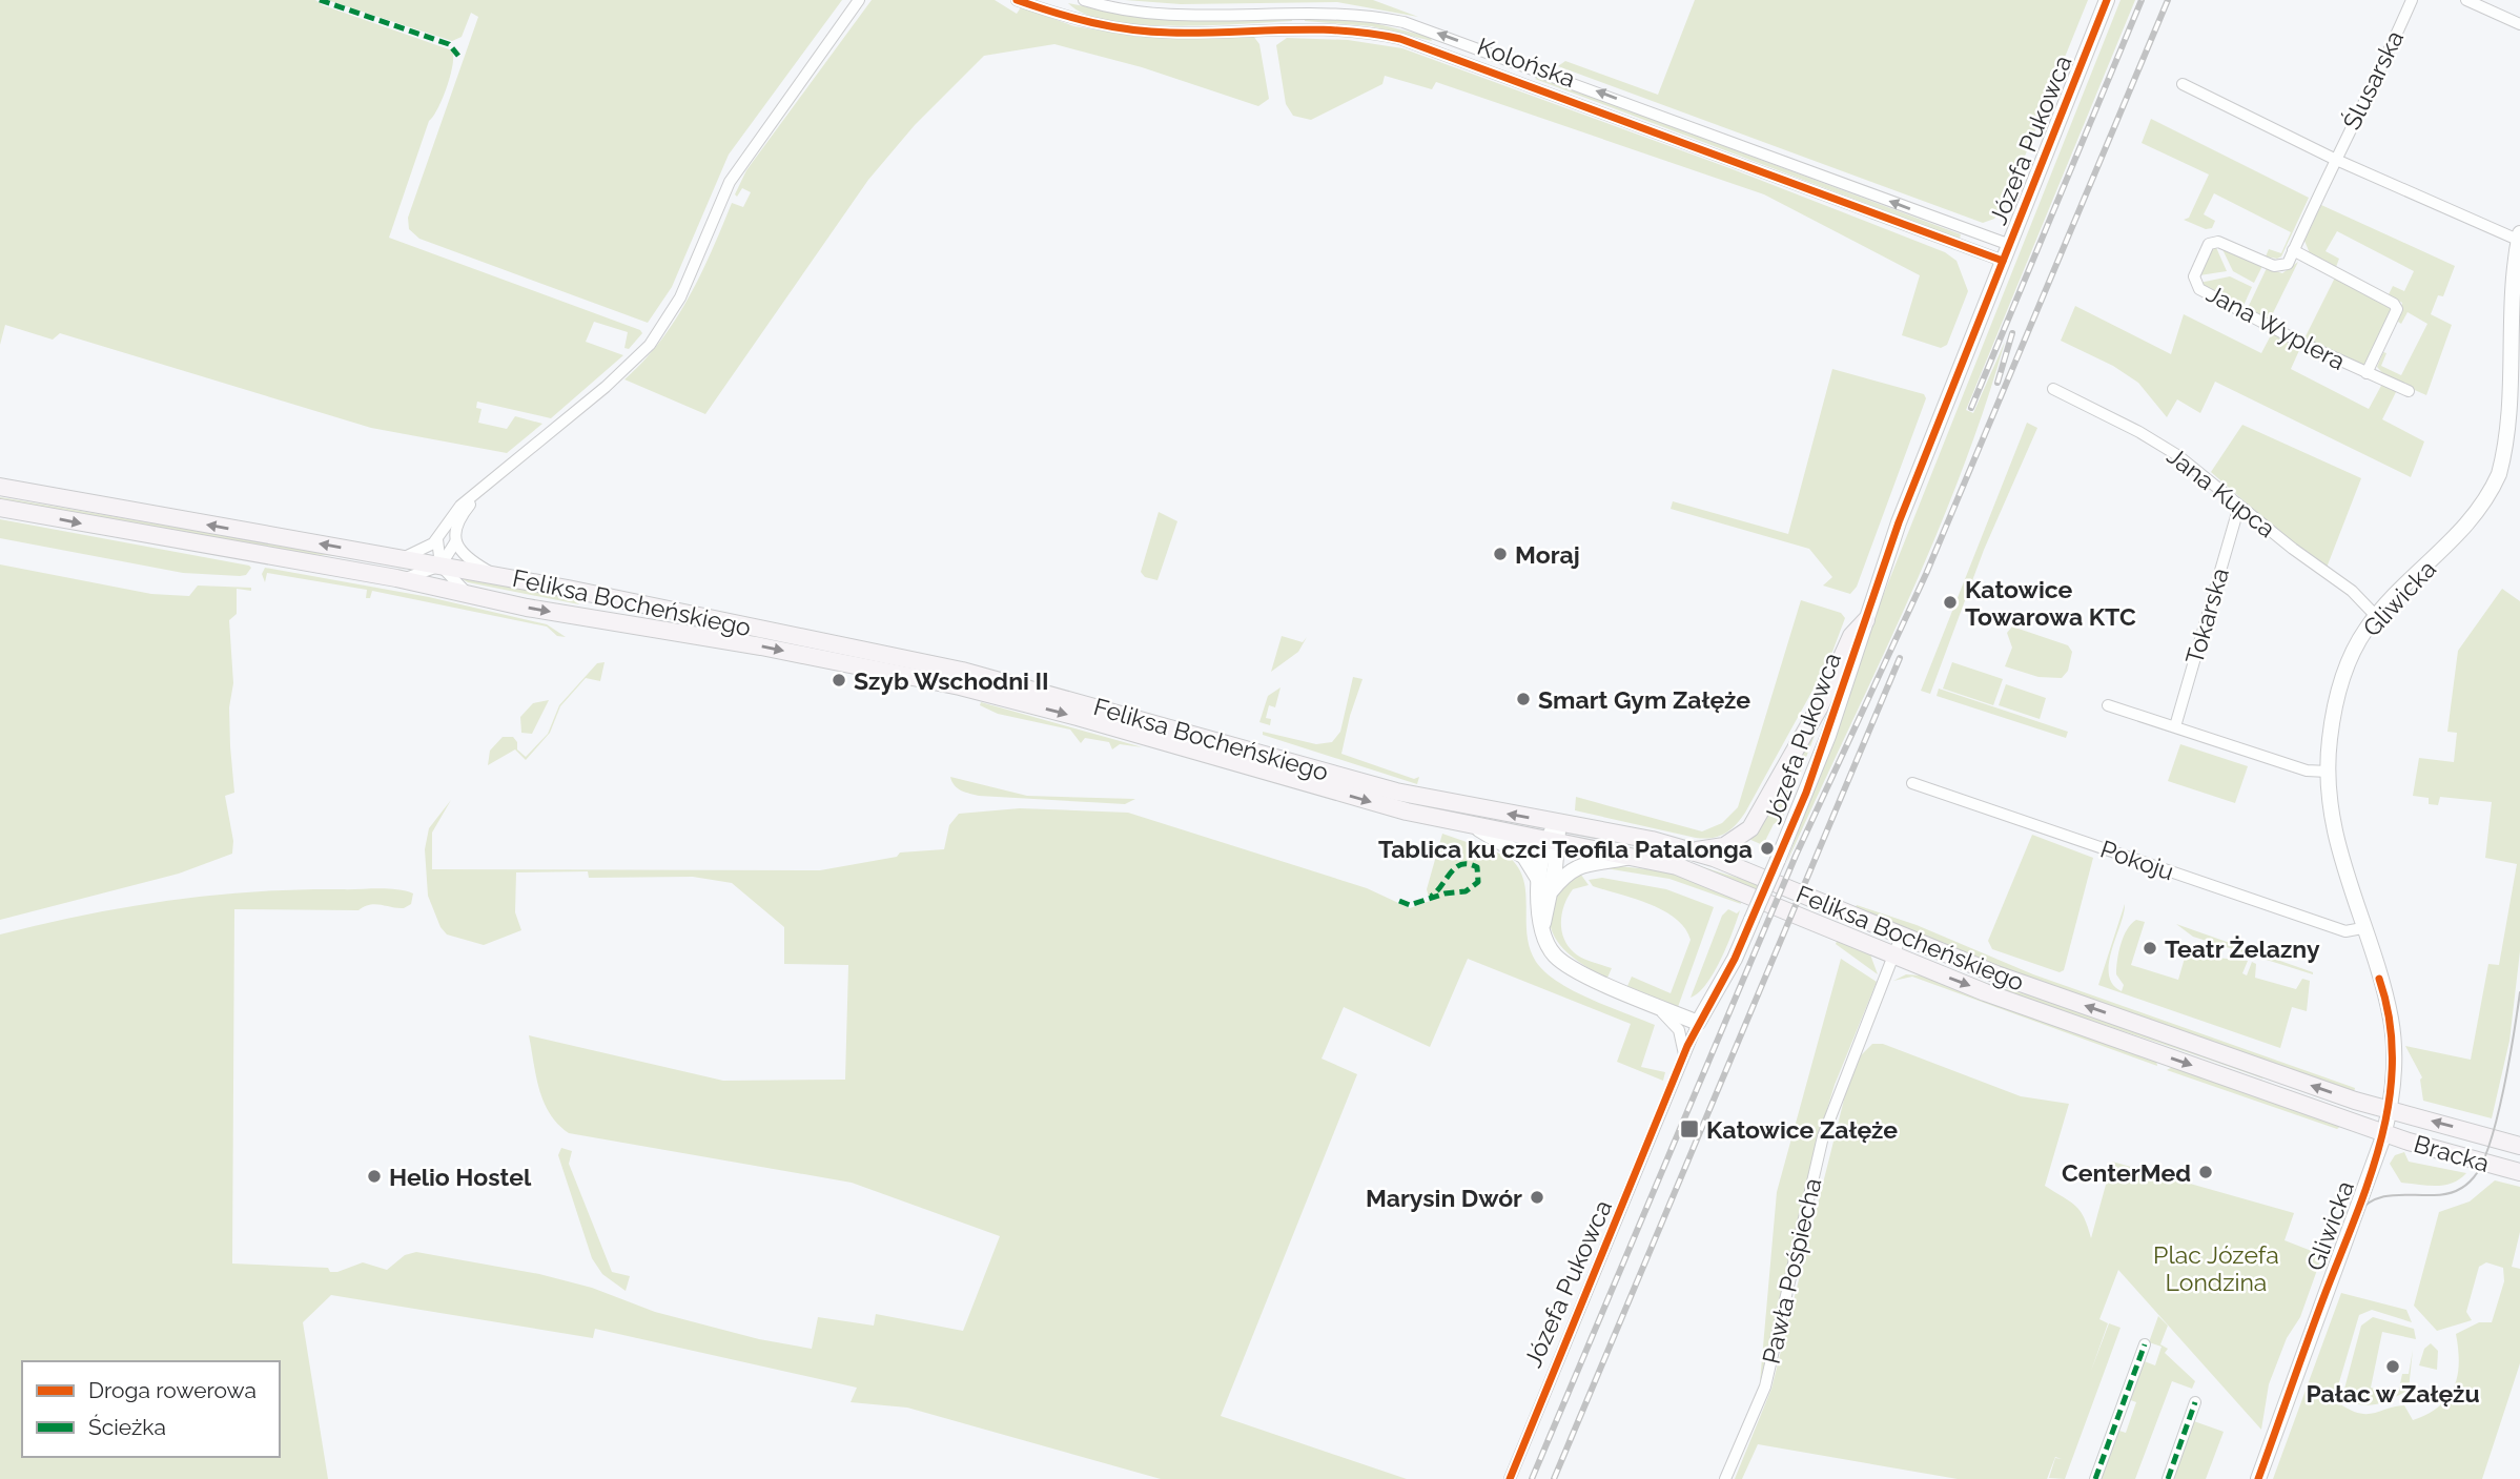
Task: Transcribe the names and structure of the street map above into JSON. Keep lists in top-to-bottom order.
{
  "streets": {
    "main road": ["Feliksa Bocheńskiego", "Bracka"],
    "street": [
      "Kolońska",
      "Ślusarska",
      "Józefa Pukowca",
      "Jana Wyplera",
      "Jana Kupca",
      "Gliwicka",
      "Tokarska",
      "Pokoju",
      "Pawła Pośpiecha"
    ]
  },
  "crossings": [
    ["Kolońska", "Józefa Pukowca"],
    ["Jana Kupca", "Gliwicka"],
    ["Jana Kupca", "Tokarska"],
    ["Gliwicka", "Feliksa Bocheńskiego"],
    ["Gliwicka", "Pokoju"],
    ["Gliwicka", "Bracka"],
    ["Feliksa Bocheńskiego", "Bracka"],
    ["Feliksa Bocheńskiego", "Pawła Pośpiecha"]
  ],
  "parks": ["Plac Józefa Londzina"],
  "places": {
    "other": [
      "Moraj",
      "Katowice Towarowa KTC",
      "Szyb Wschodni II",
      "Smart Gym Załęże",
      "Tablica ku czci Teofila Patalonga",
      "Teatr Żelazny",
      "CenterMed",
      "Helio Hostel",
      "Marysin Dwór",
      "Pałac w Załężu"
    ],
    "transit": ["Katowice Załęże"]
  },
  "legend": ["Droga rowerowa", "Ścieżka"]
}
